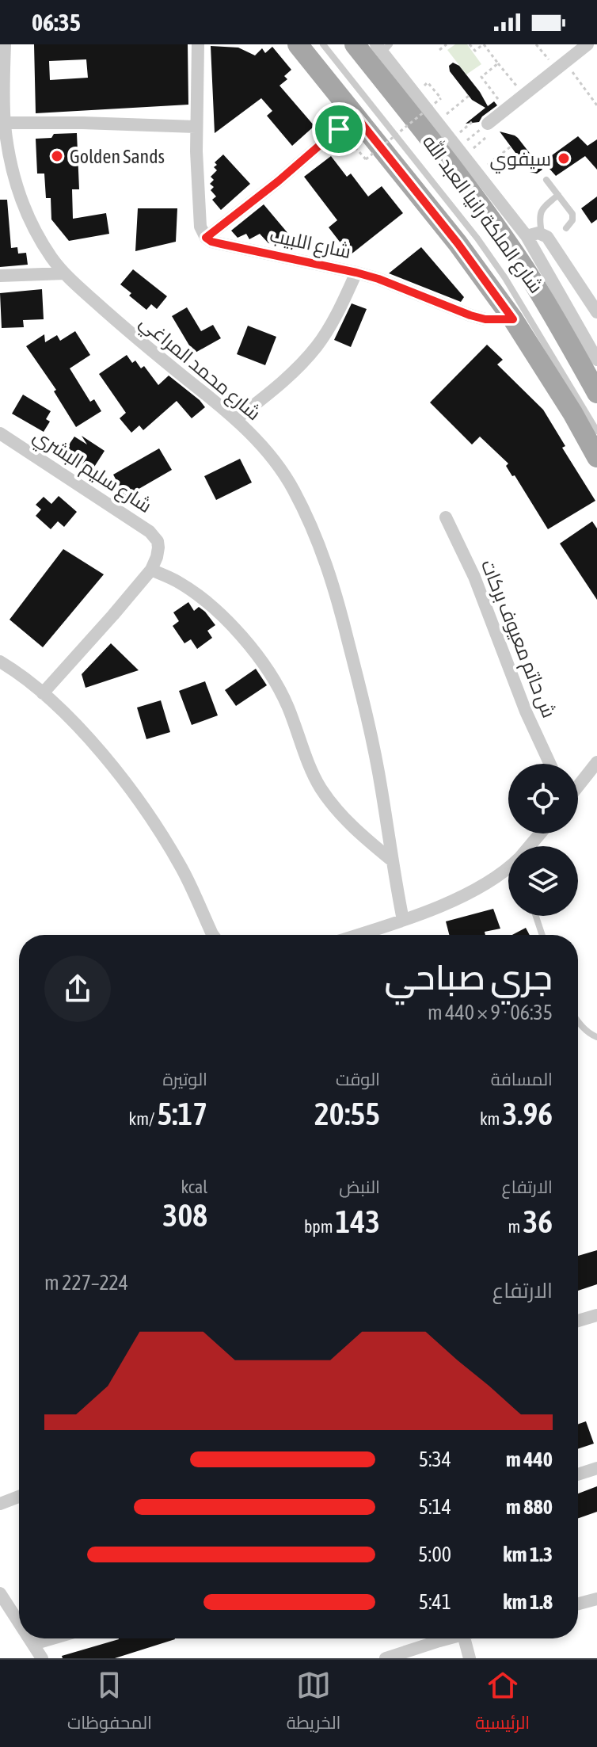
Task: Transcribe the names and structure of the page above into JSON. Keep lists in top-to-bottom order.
{
  "streets": {
    "main road": ["شارع الملكة رانيا العبد الله"],
    "street": [
      "شارع اللبيب",
      "شارع محمد المراغي",
      "شارع سليم البشري",
      "ش حاتم معيوف بركات"
    ]
  },
  "crossings": [
    ["شارع الملكة رانيا العبد الله", "شارع اللبيب"]
  ],
  "places": ["Golden Sands", "سيفوي"],
  "page": {
    "status": "06:35",
    "heading": ["جري صباحي", "06:35 · 9 × 440 m"],
    "stats": [
      ["المسافة", "3.96 km"],
      ["الوقت", "20:55"],
      ["الوتيرة", "5:17 /km"],
      ["الارتفاع", "36 m"],
      ["النبض", "143 bpm"],
      ["kcal", "308"]
    ],
    "chart": ["الارتفاع", "224–227 m"],
    "list": [
      {
        "name": "440 m",
        "note": "5:34"
      },
      {
        "name": "880 m",
        "note": "5:14"
      },
      {
        "name": "1.3 km",
        "note": "5:00"
      },
      {
        "name": "1.8 km",
        "note": "5:41"
      }
    ],
    "tabs": ["الرئيسية", "الخريطة", "المحفوظات"]
  }
}
